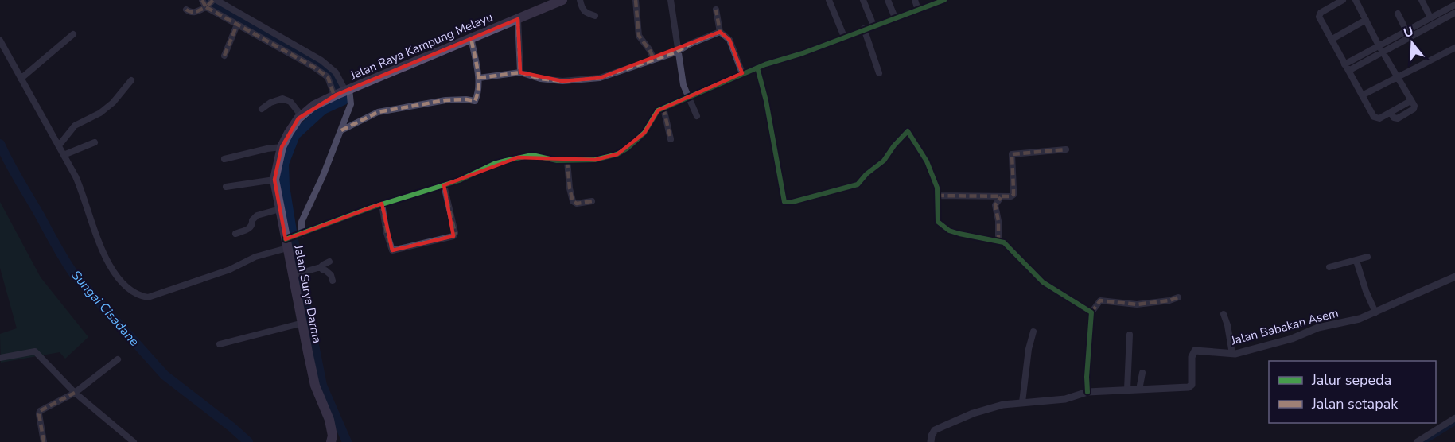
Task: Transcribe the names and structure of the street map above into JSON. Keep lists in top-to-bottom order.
{
  "streets": {
    "main road": ["Jalan Raya Kampung Melayu", "Jalan Surya Darma"],
    "street": ["Jalan Babakan Asem"]
  },
  "crossings": [
    ["Jalan Raya Kampung Melayu", "Jalan Surya Darma"]
  ],
  "water": ["Sungai Cisadane"],
  "legend": ["Jalur sepeda", "Jalan setapak"],
  "north": "top"
}
